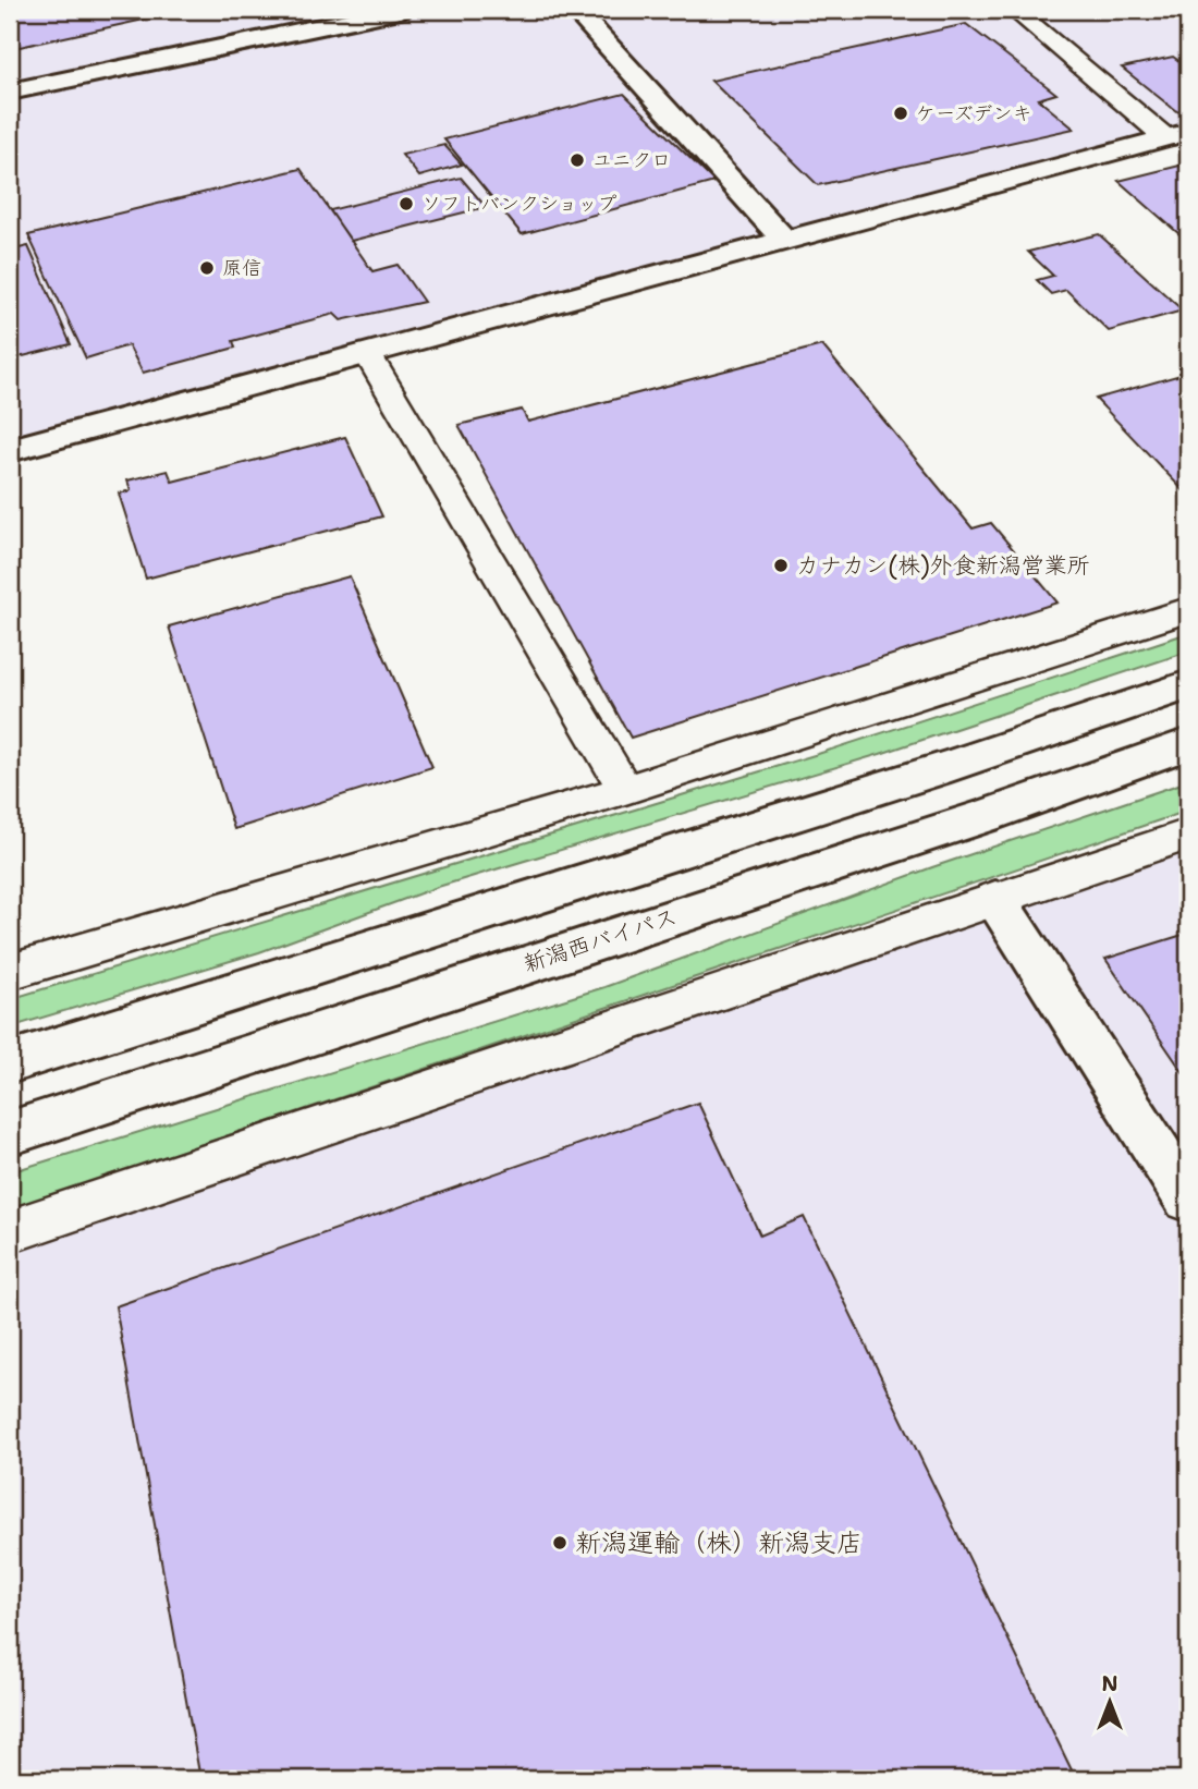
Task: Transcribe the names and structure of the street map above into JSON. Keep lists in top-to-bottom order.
{
  "streets": {
    "main road": ["新潟西バイパス"]
  },
  "places": [
    "ケーズデンキ",
    "ユニクロ",
    "ソフトバンクショップ",
    "原信",
    "カナカン(株)外食新潟営業所",
    "新潟運輸（株）新潟支店"
  ],
  "north": "top"
}
